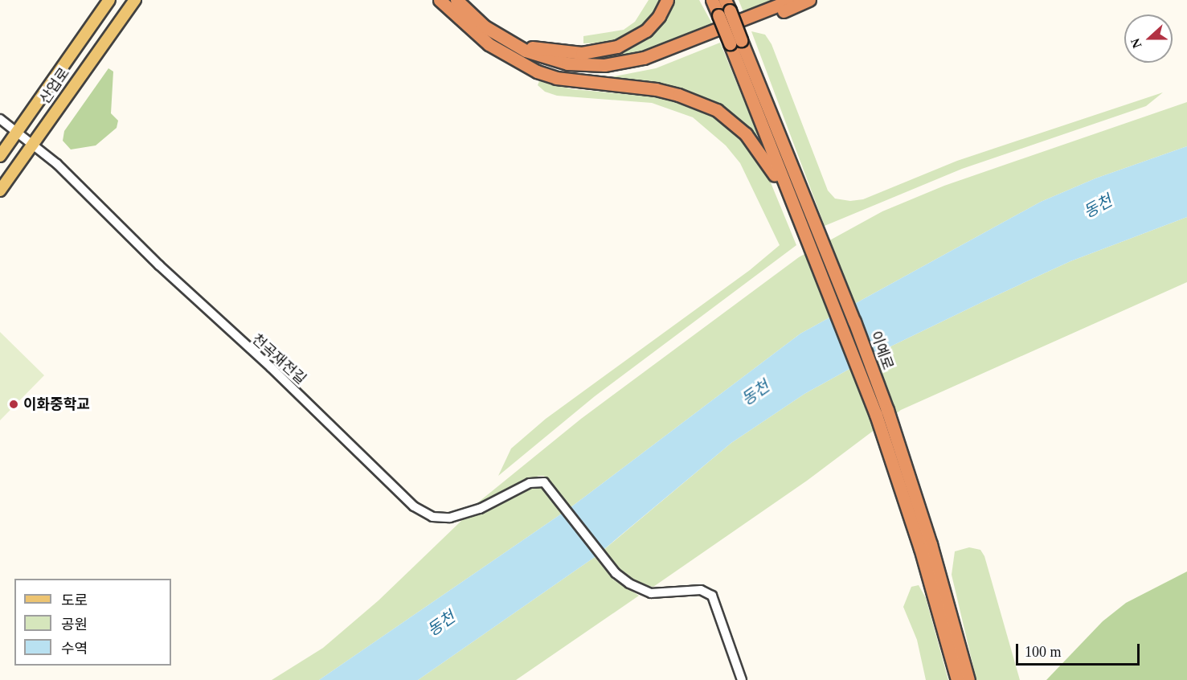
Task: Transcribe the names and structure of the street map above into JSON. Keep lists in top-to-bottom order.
{
  "streets": {
    "highway": ["이예로"],
    "main road": ["산업로"],
    "street": ["천곡재전길"]
  },
  "crossings": [
    ["산업로", "천곡재전길"]
  ],
  "water": ["동천"],
  "places": ["이화중학교"],
  "legend": ["도로", "공원", "수역"],
  "scale_bar": "100 m",
  "north": "left"
}
